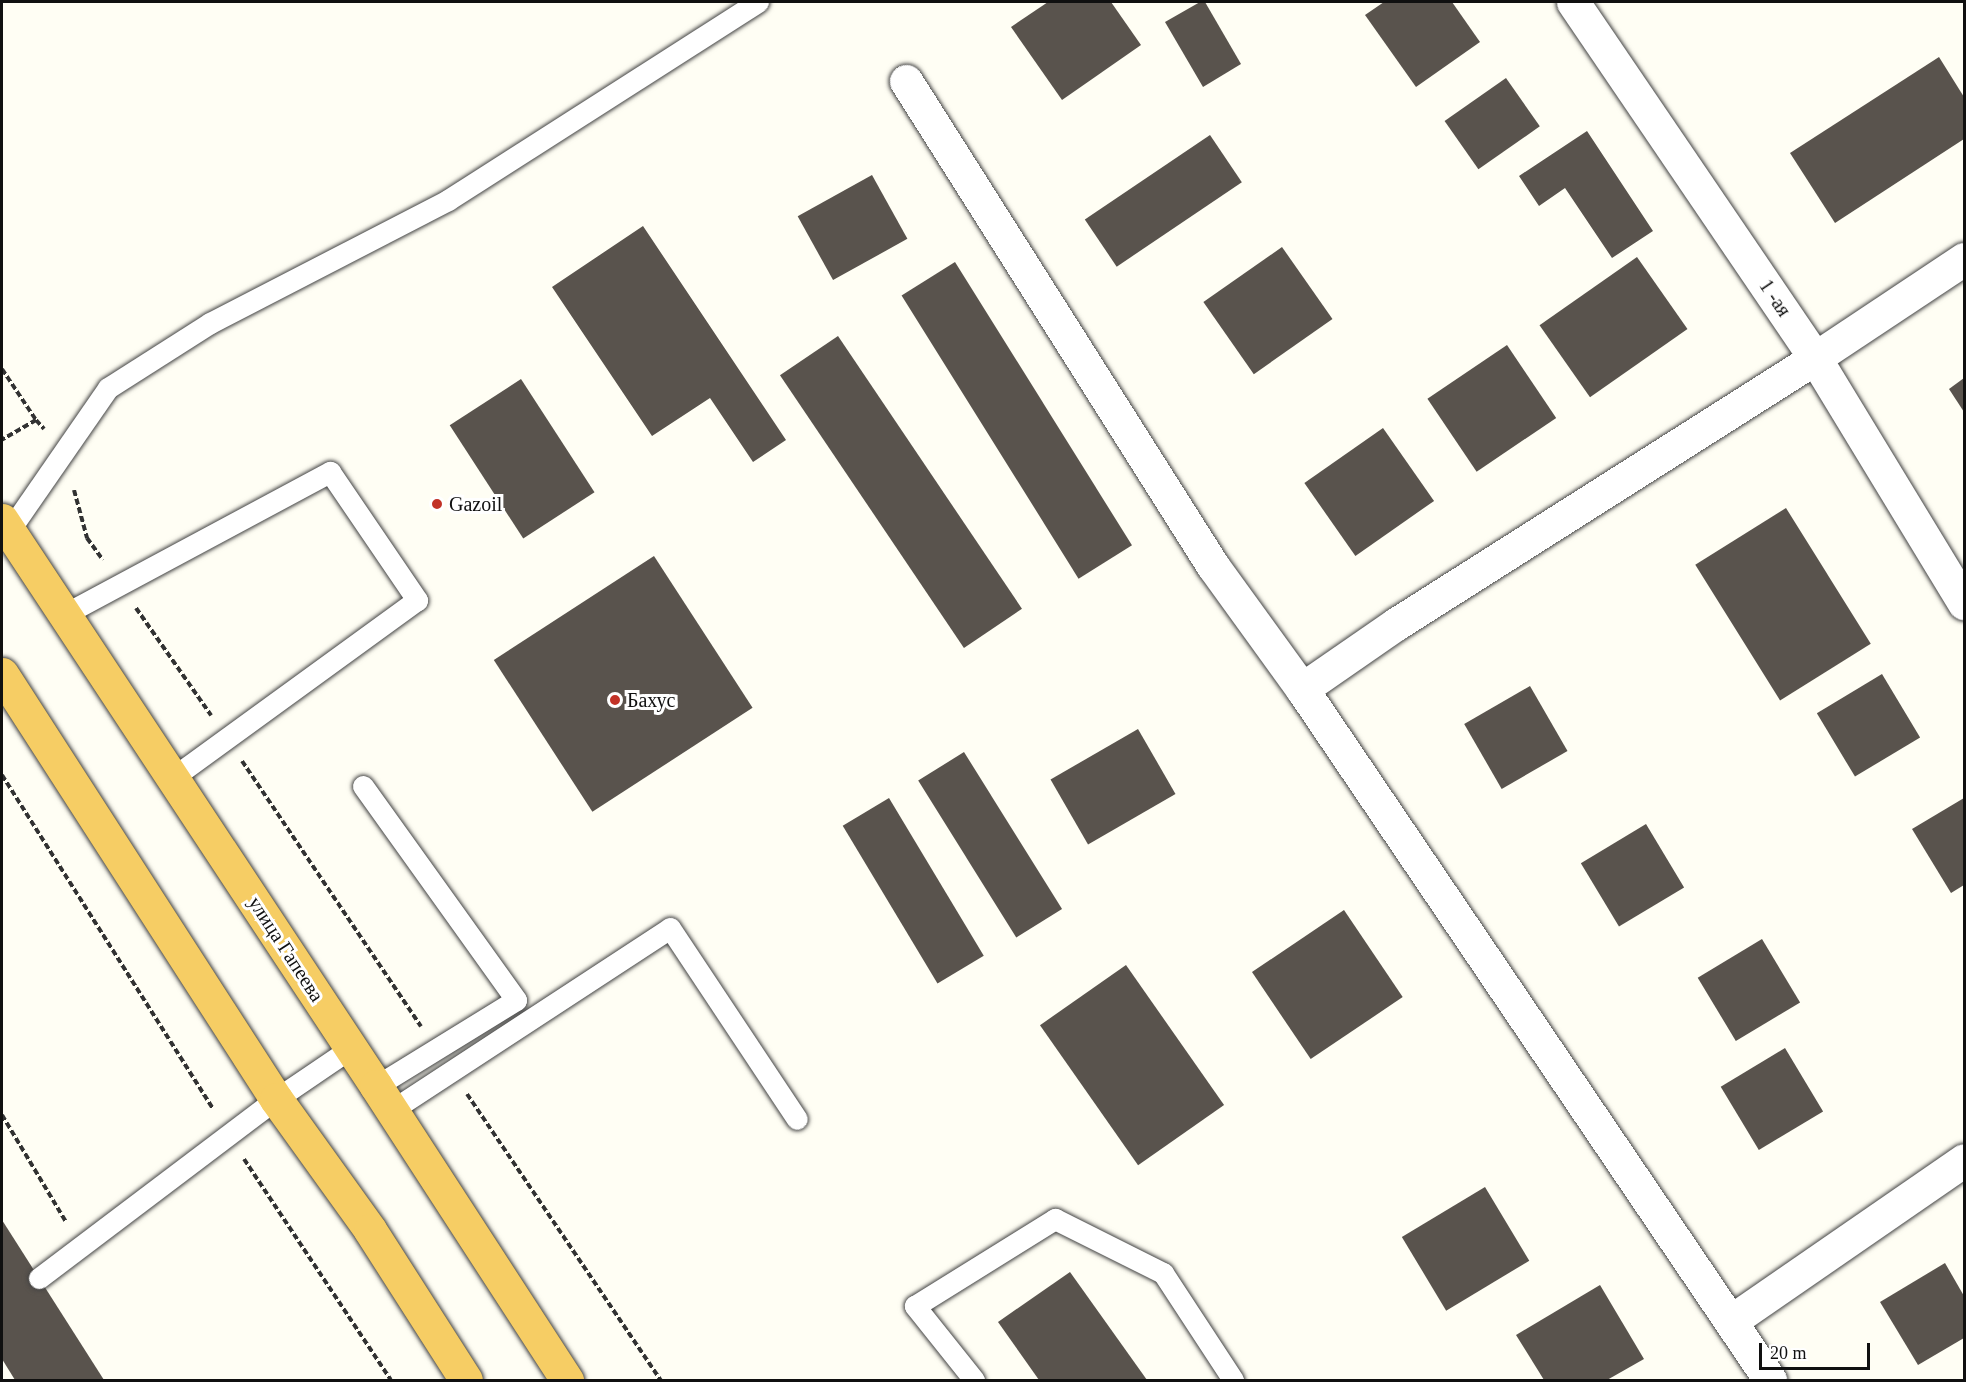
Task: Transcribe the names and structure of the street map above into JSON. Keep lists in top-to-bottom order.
{
  "streets": {
    "highway": ["улица Гапеева"],
    "street": ["1 -ая"]
  },
  "places": ["Gazoil", "Бахус"],
  "scale_bar": "20 m"
}
